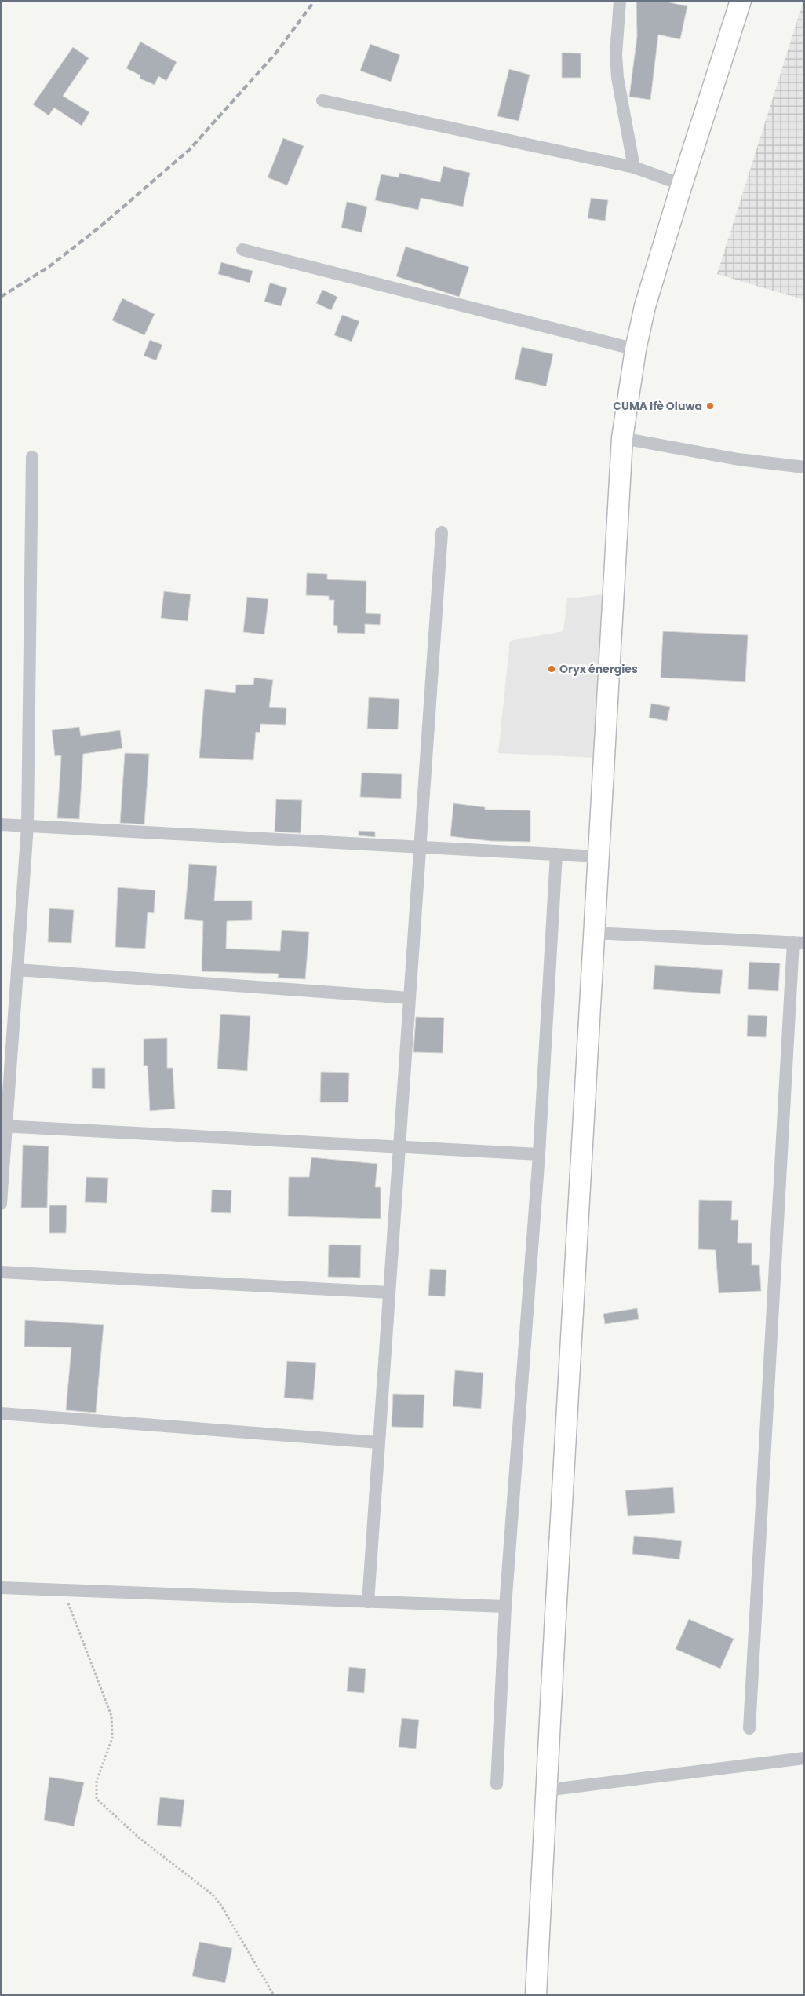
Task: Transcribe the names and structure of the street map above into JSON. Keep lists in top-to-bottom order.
{
  "places": ["CUMA Ifè Oluwa", "Oryx énergies"]
}
